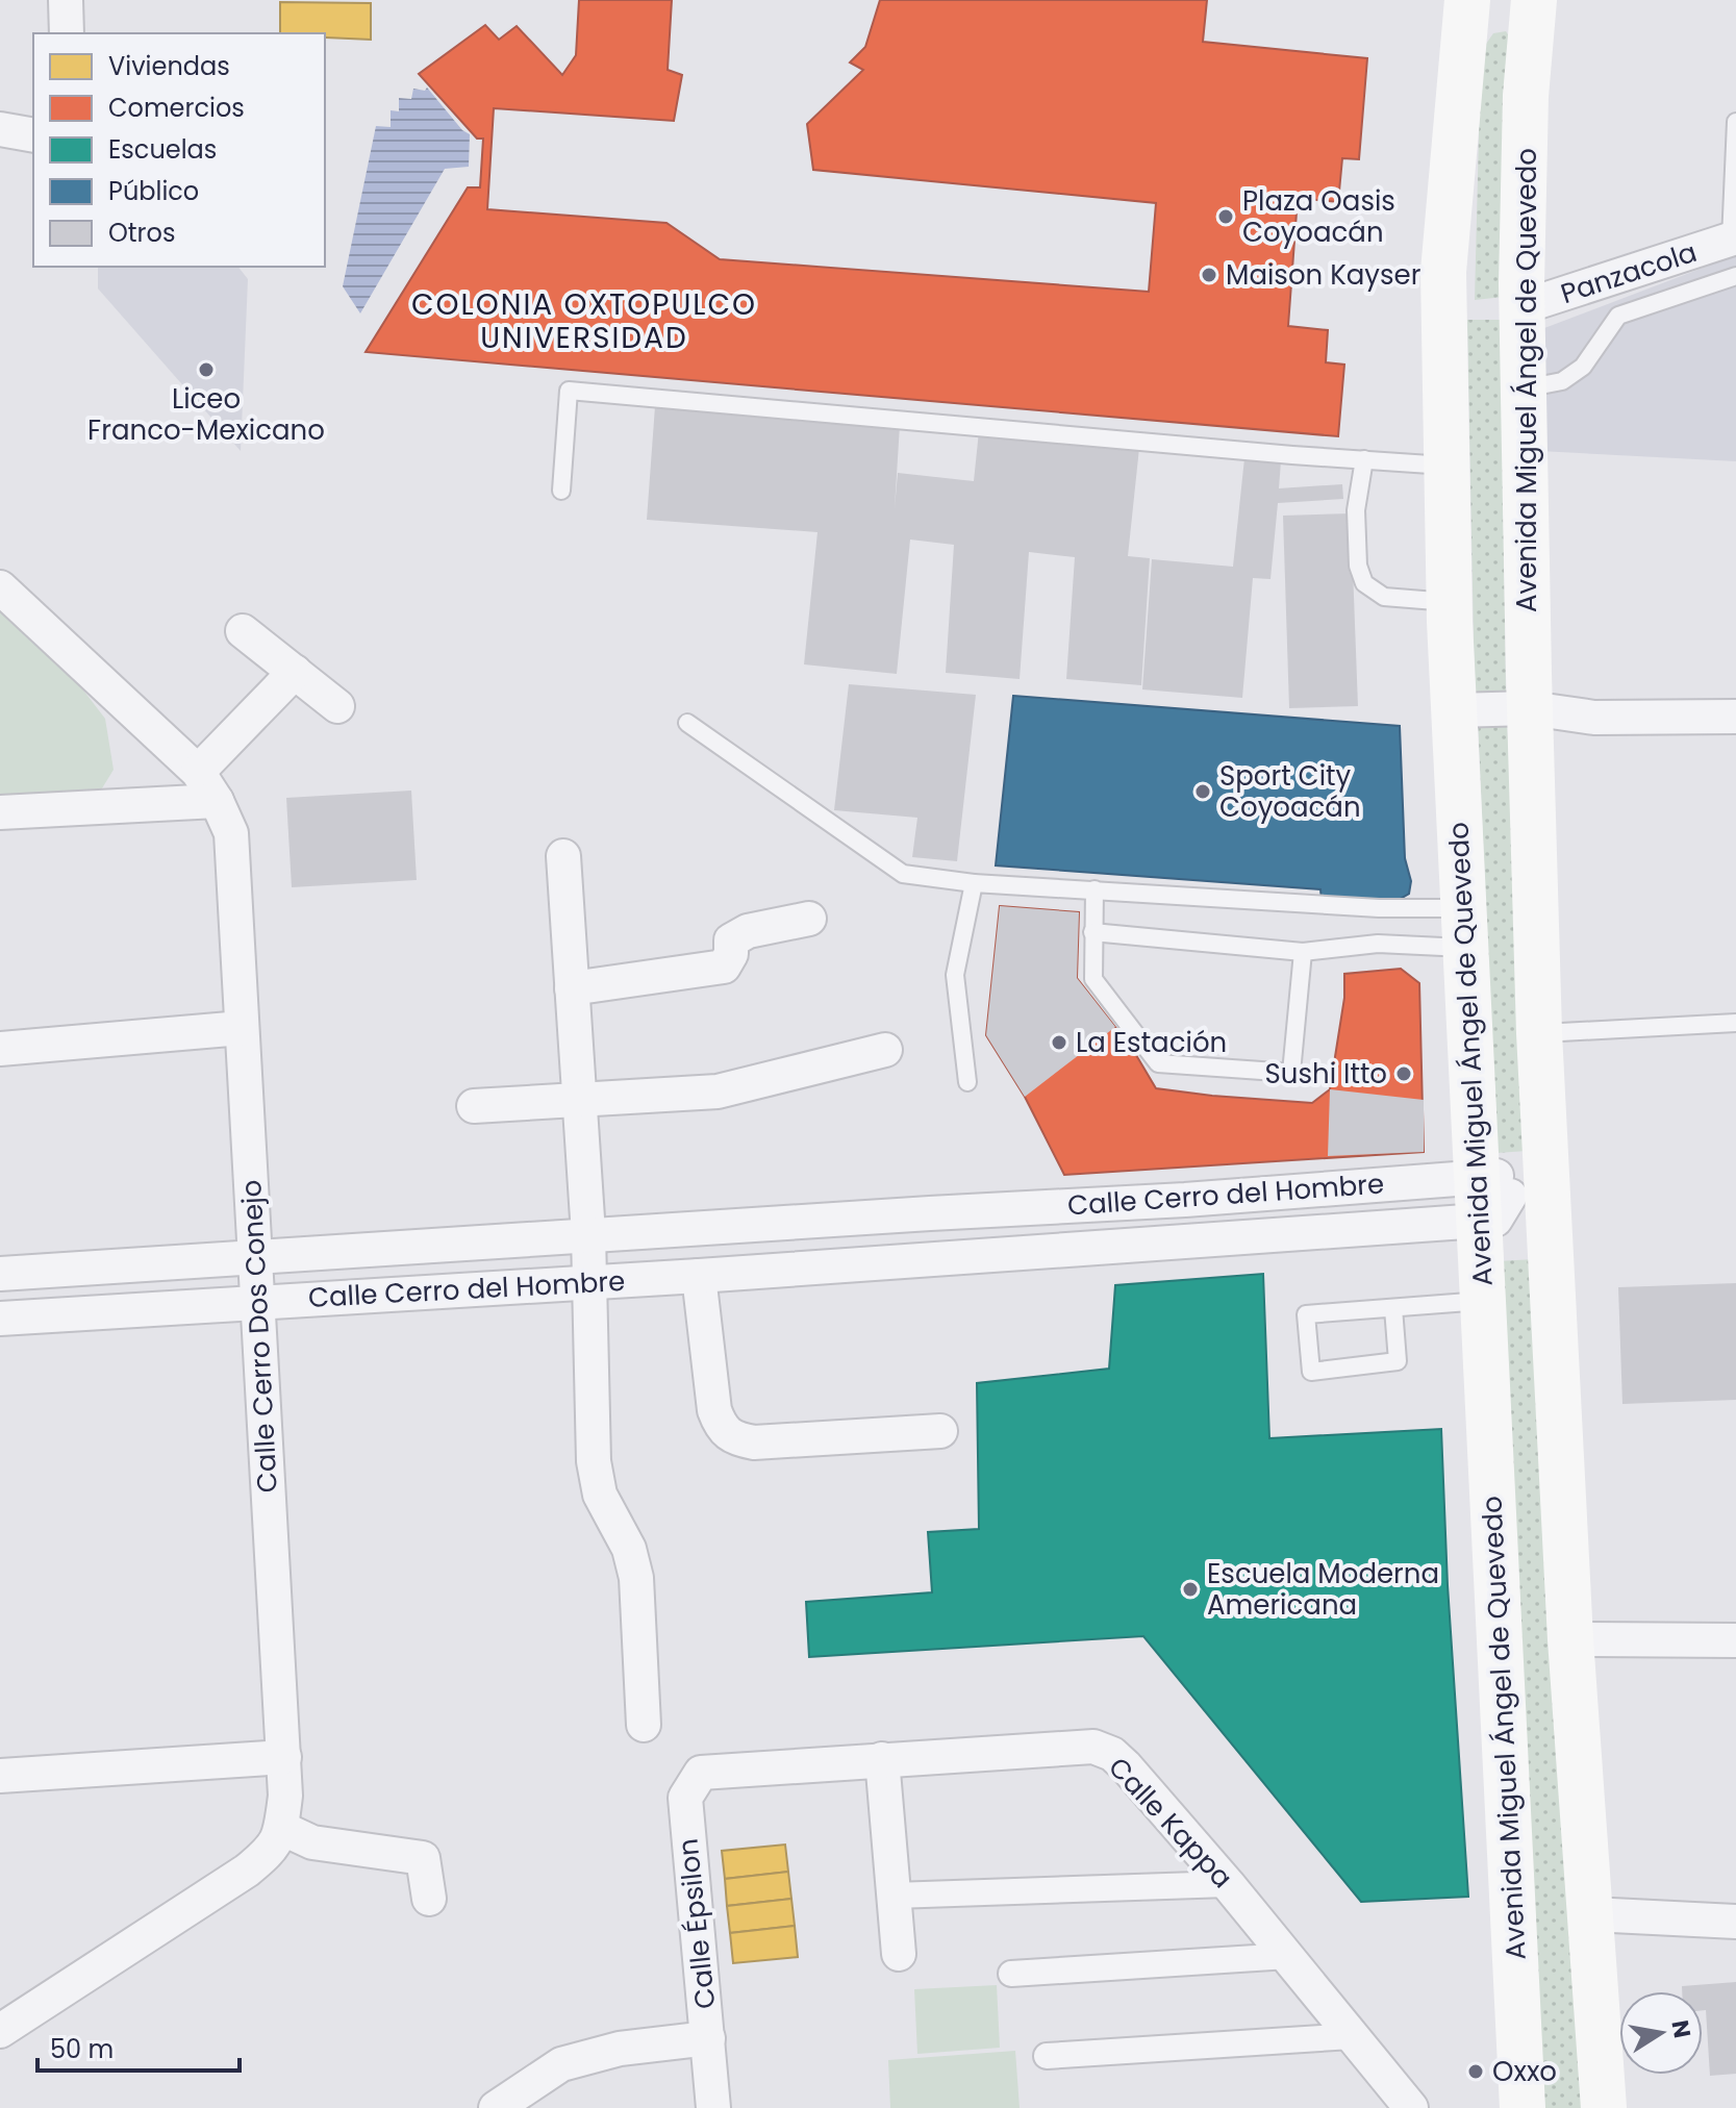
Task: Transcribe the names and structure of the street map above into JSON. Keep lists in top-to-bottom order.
{
  "streets": {
    "main road": ["Avenida Miguel Ángel de Quevedo"],
    "street": [
      "Panzacola",
      "Calle Cerro del Hombre",
      "Calle Cerro Dos Conejo",
      "Calle Kappa",
      "Calle Épsilon"
    ]
  },
  "crossings": [
    ["Panzacola", "Avenida Miguel Ángel de Quevedo"],
    ["Avenida Miguel Ángel de Quevedo", "Calle Cerro del Hombre"],
    ["Calle Cerro del Hombre", "Calle Cerro Dos Conejo"],
    ["Calle Kappa", "Calle Épsilon"]
  ],
  "districts": ["COLONIA OXTOPULCO UNIVERSIDAD"],
  "places": [
    "Plaza Oasis Coyoacán",
    "Maison Kayser",
    "Liceo Franco-Mexicano",
    "Sport City Coyoacán",
    "La Estación",
    "Sushi Itto",
    "Escuela Moderna Americana",
    "Oxxo"
  ],
  "legend": [
    "Viviendas",
    "Comercios",
    "Escuelas",
    "Público",
    "Otros"
  ],
  "scale_bar": "50 m",
  "north": "right"
}
